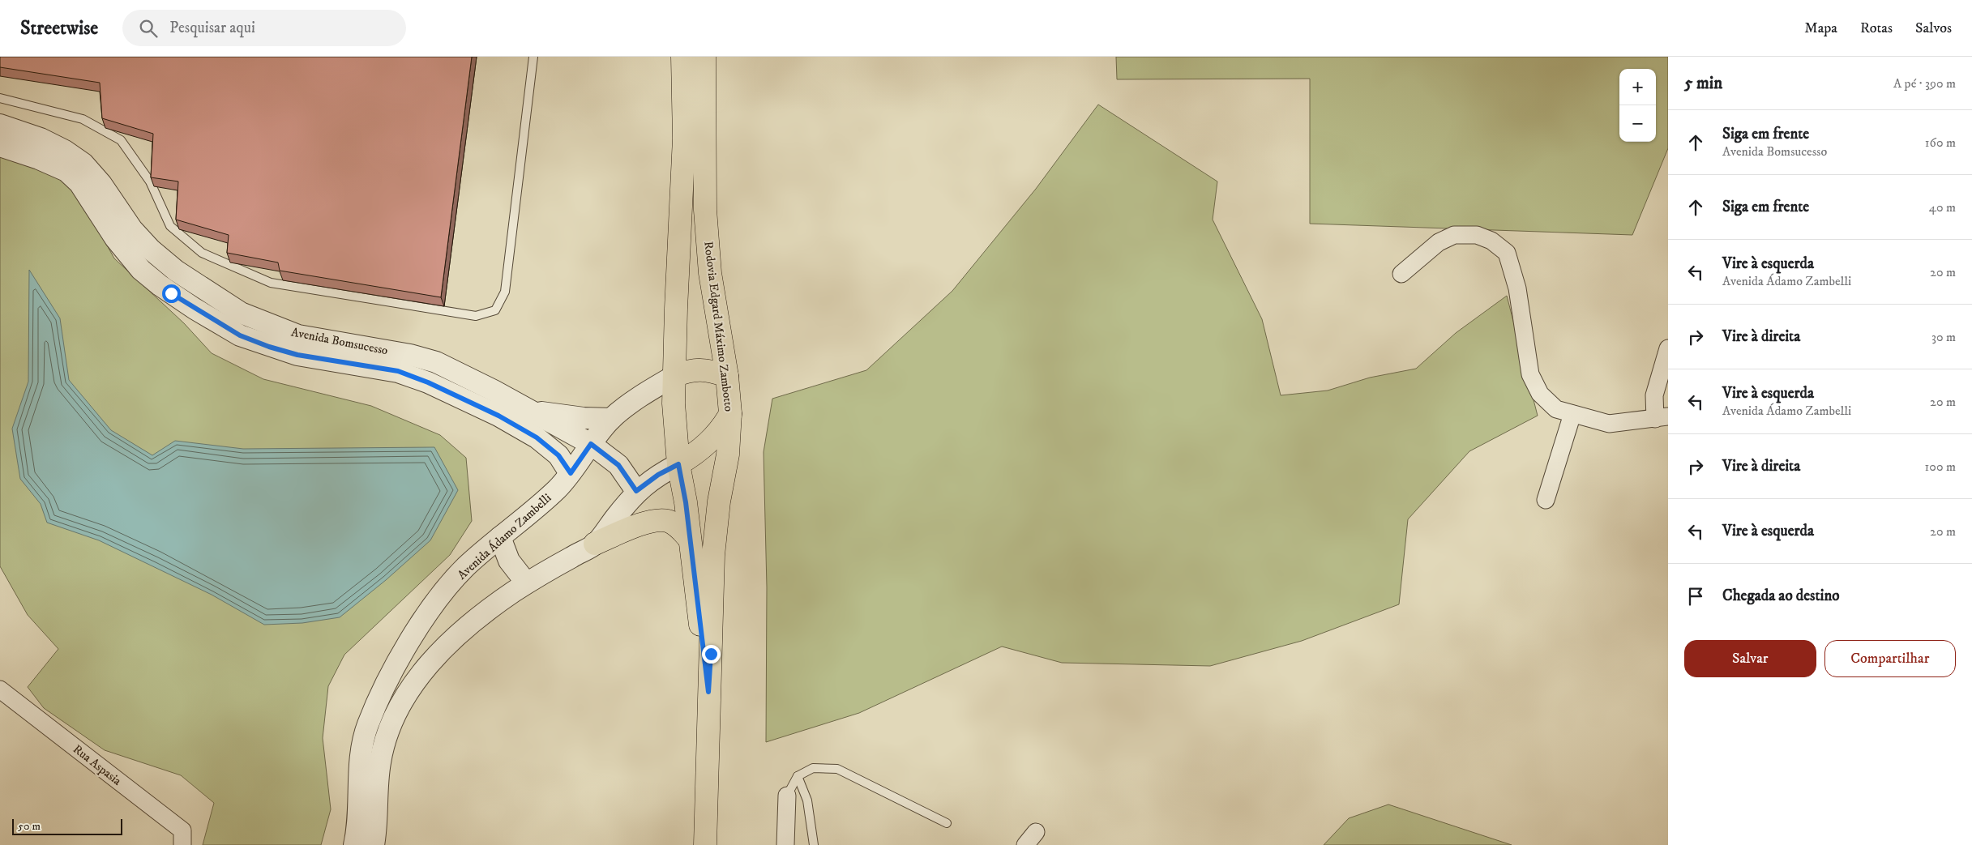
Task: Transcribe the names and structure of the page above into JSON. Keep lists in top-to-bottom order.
{
  "streets": {
    "main road": ["Rodovia Edgard Máximo Zambotto"],
    "street": ["Avenida Bomsucesso", "Avenida Ádamo Zambelli", "Rua Aspasia"]
  },
  "crossings": [
    ["Rodovia Edgard Máximo Zambotto", "Avenida Ádamo Zambelli"],
    ["Avenida Bomsucesso", "Avenida Ádamo Zambelli"]
  ],
  "scale_bar": "50 m",
  "page": {
    "header": "Streetwise",
    "search": "Pesquisar aqui",
    "nav": ["Mapa", "Rotas", "Salvos"],
    "heading": ["5 min", "A pé · 390 m"],
    "map_buttons": ["+", "−"],
    "list": [
      ["Siga em frente", "Avenida Bomsucesso", "160 m"],
      ["Siga em frente", "40 m"],
      ["Vire à esquerda", "Avenida Ádamo Zambelli", "20 m"],
      ["Vire à direita", "30 m"],
      ["Vire à esquerda", "Avenida Ádamo Zambelli", "20 m"],
      ["Vire à direita", "100 m"],
      ["Vire à esquerda", "20 m"],
      "Chegada ao destino"
    ],
    "buttons": ["Salvar", "Compartilhar"],
    "scale": "50 m"
  }
}
